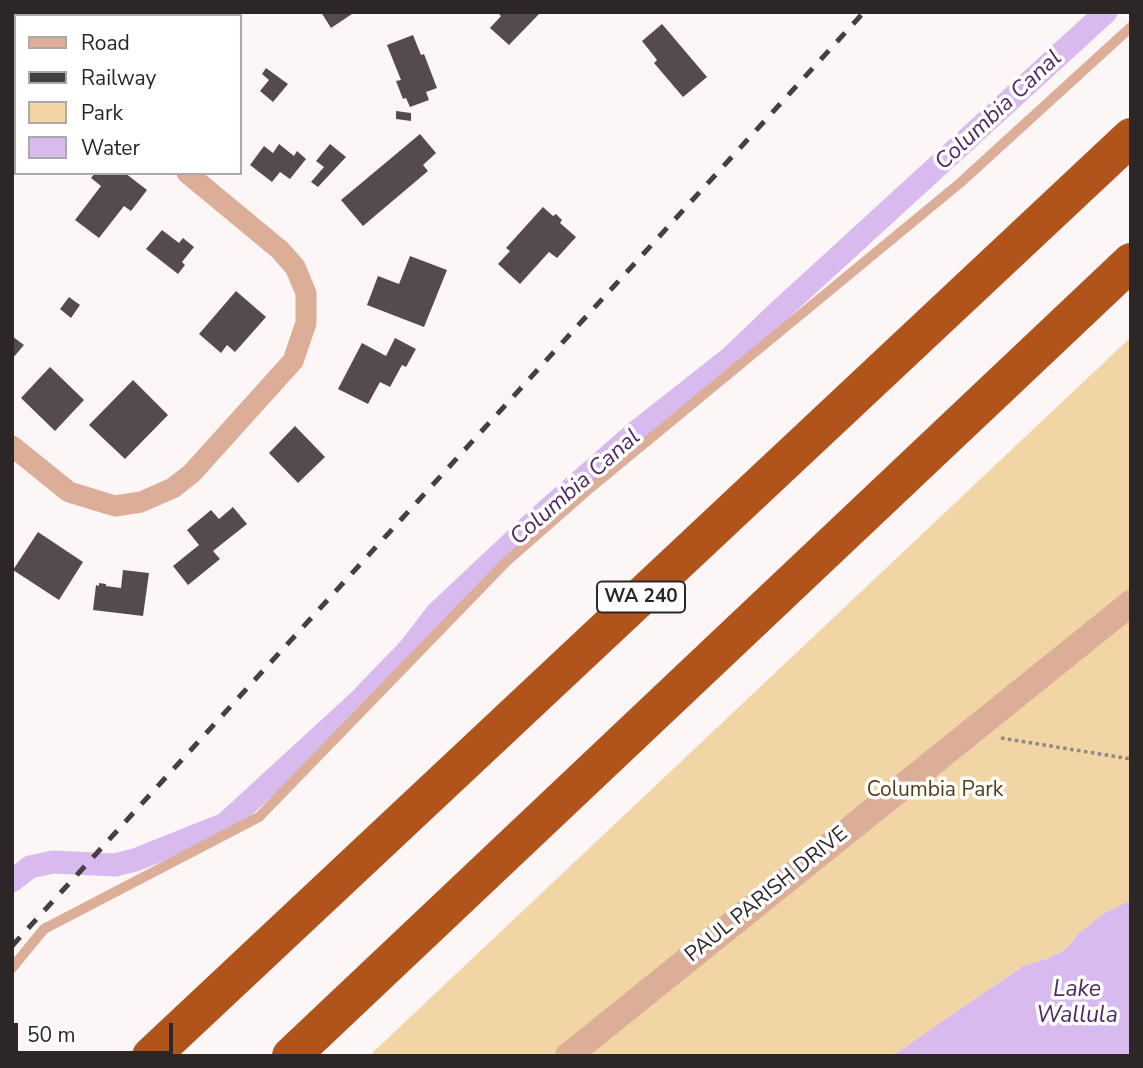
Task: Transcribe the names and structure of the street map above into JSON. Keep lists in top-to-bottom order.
{
  "streets": {
    "highway": ["WA 240"],
    "street": ["PAUL PARISH DRIVE"]
  },
  "water": ["Columbia Canal", "Lake Wallula"],
  "parks": ["Columbia Park"],
  "legend": [
    "Road",
    "Railway",
    "Park",
    "Water"
  ],
  "scale_bar": "50 m"
}
